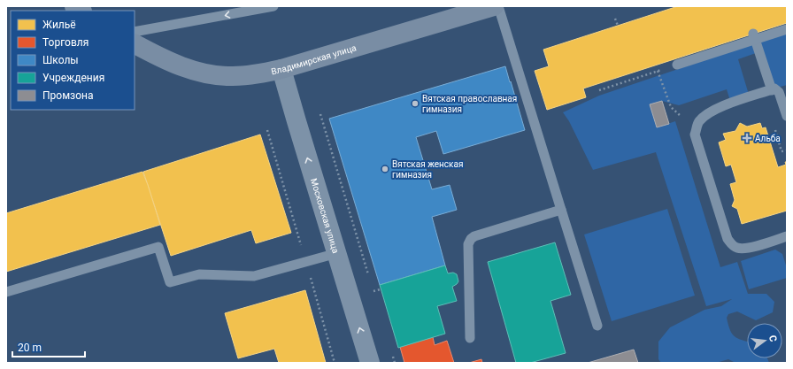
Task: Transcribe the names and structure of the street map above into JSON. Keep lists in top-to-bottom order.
{
  "streets": {
    "main road": ["Владимирская улица"],
    "street": ["Московская улица"]
  },
  "crossings": [
    ["Владимирская улица", "Московская улица"]
  ],
  "one_way": ["Московская улица"],
  "places": {
    "other": ["Вятская православная гимназия", "Вятская женская гимназия"],
    "health": ["Альба"]
  },
  "legend": [
    "Жильё",
    "Торговля",
    "Школы",
    "Учреждения",
    "Промзона"
  ],
  "scale_bar": "20 m",
  "north": "right"
}
